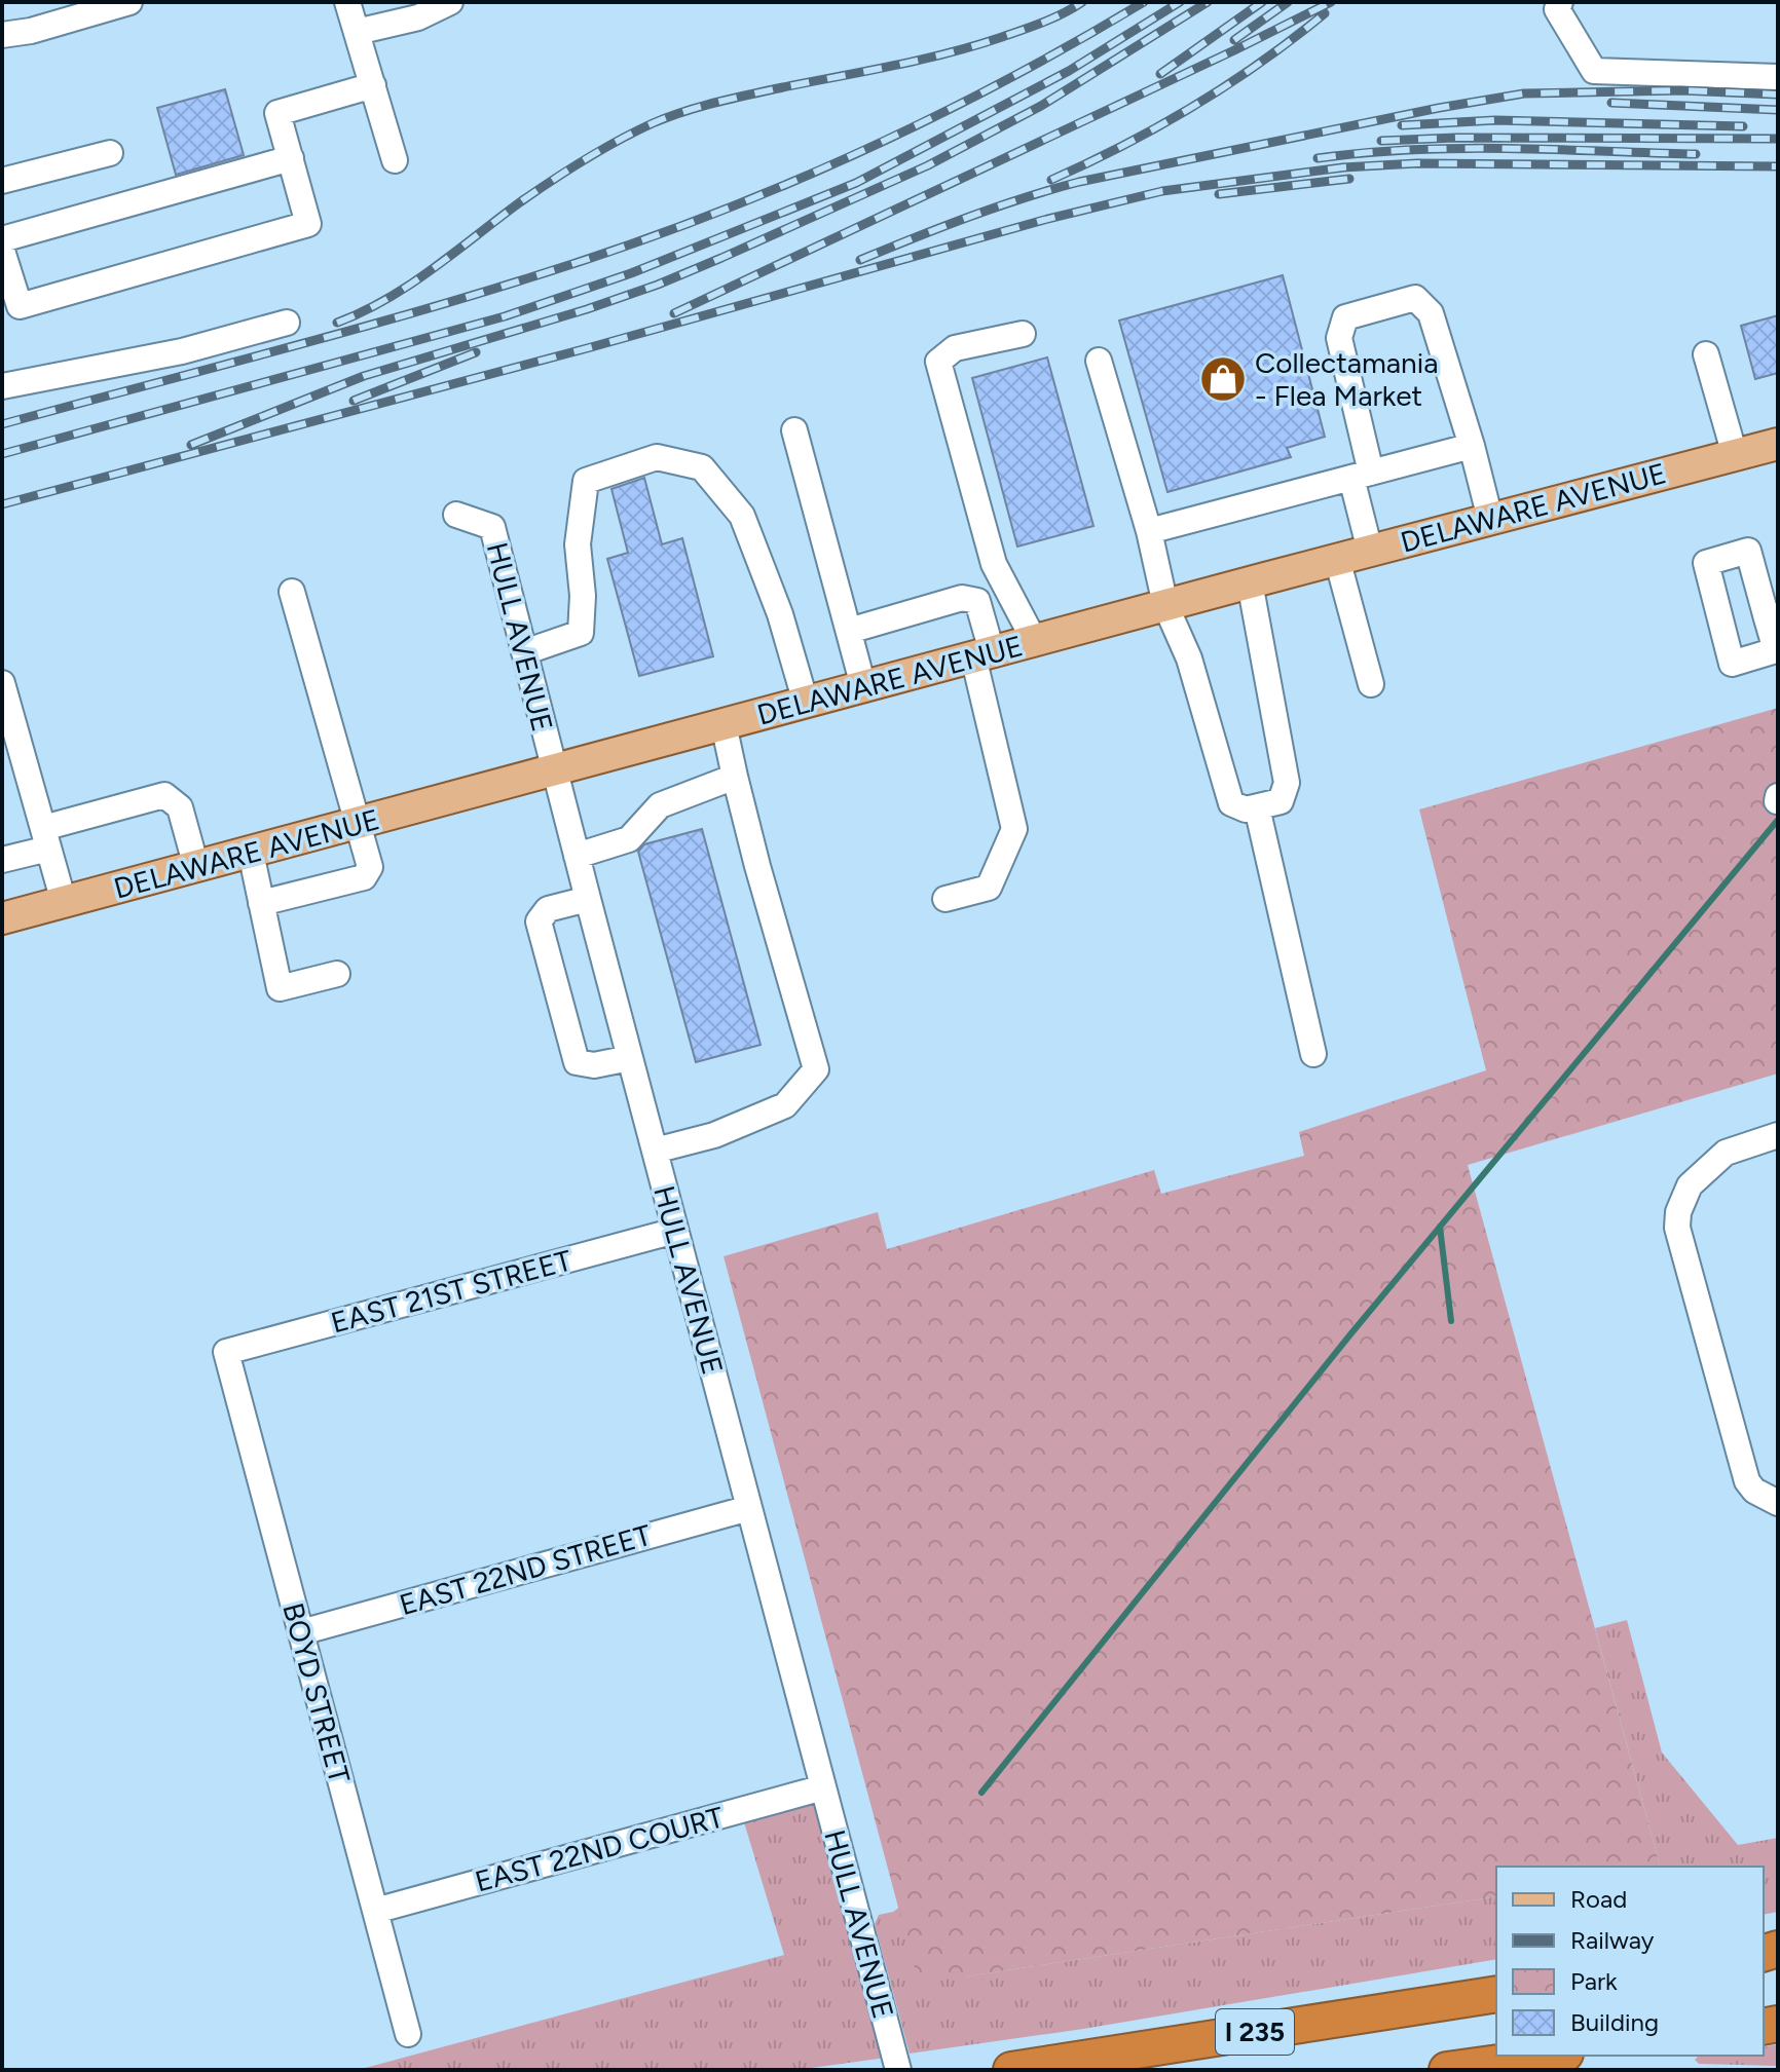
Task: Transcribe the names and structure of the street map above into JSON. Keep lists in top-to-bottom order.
{
  "streets": {
    "highway": ["I 235"],
    "main road": ["DELAWARE AVENUE"],
    "street": [
      "HULL AVENUE",
      "EAST 21ST STREET",
      "EAST 22ND STREET",
      "BOYD STREET",
      "EAST 22ND COURT"
    ]
  },
  "crossings": [
    ["DELAWARE AVENUE", "HULL AVENUE"],
    ["HULL AVENUE", "EAST 21ST STREET"],
    ["HULL AVENUE", "EAST 22ND STREET"],
    ["HULL AVENUE", "EAST 22ND COURT"],
    ["EAST 21ST STREET", "BOYD STREET"],
    ["EAST 22ND STREET", "BOYD STREET"],
    ["BOYD STREET", "EAST 22ND COURT"]
  ],
  "places": {
    "shop": ["Collectamania - Flea Market"]
  },
  "legend": [
    "Road",
    "Railway",
    "Park",
    "Building"
  ]
}
